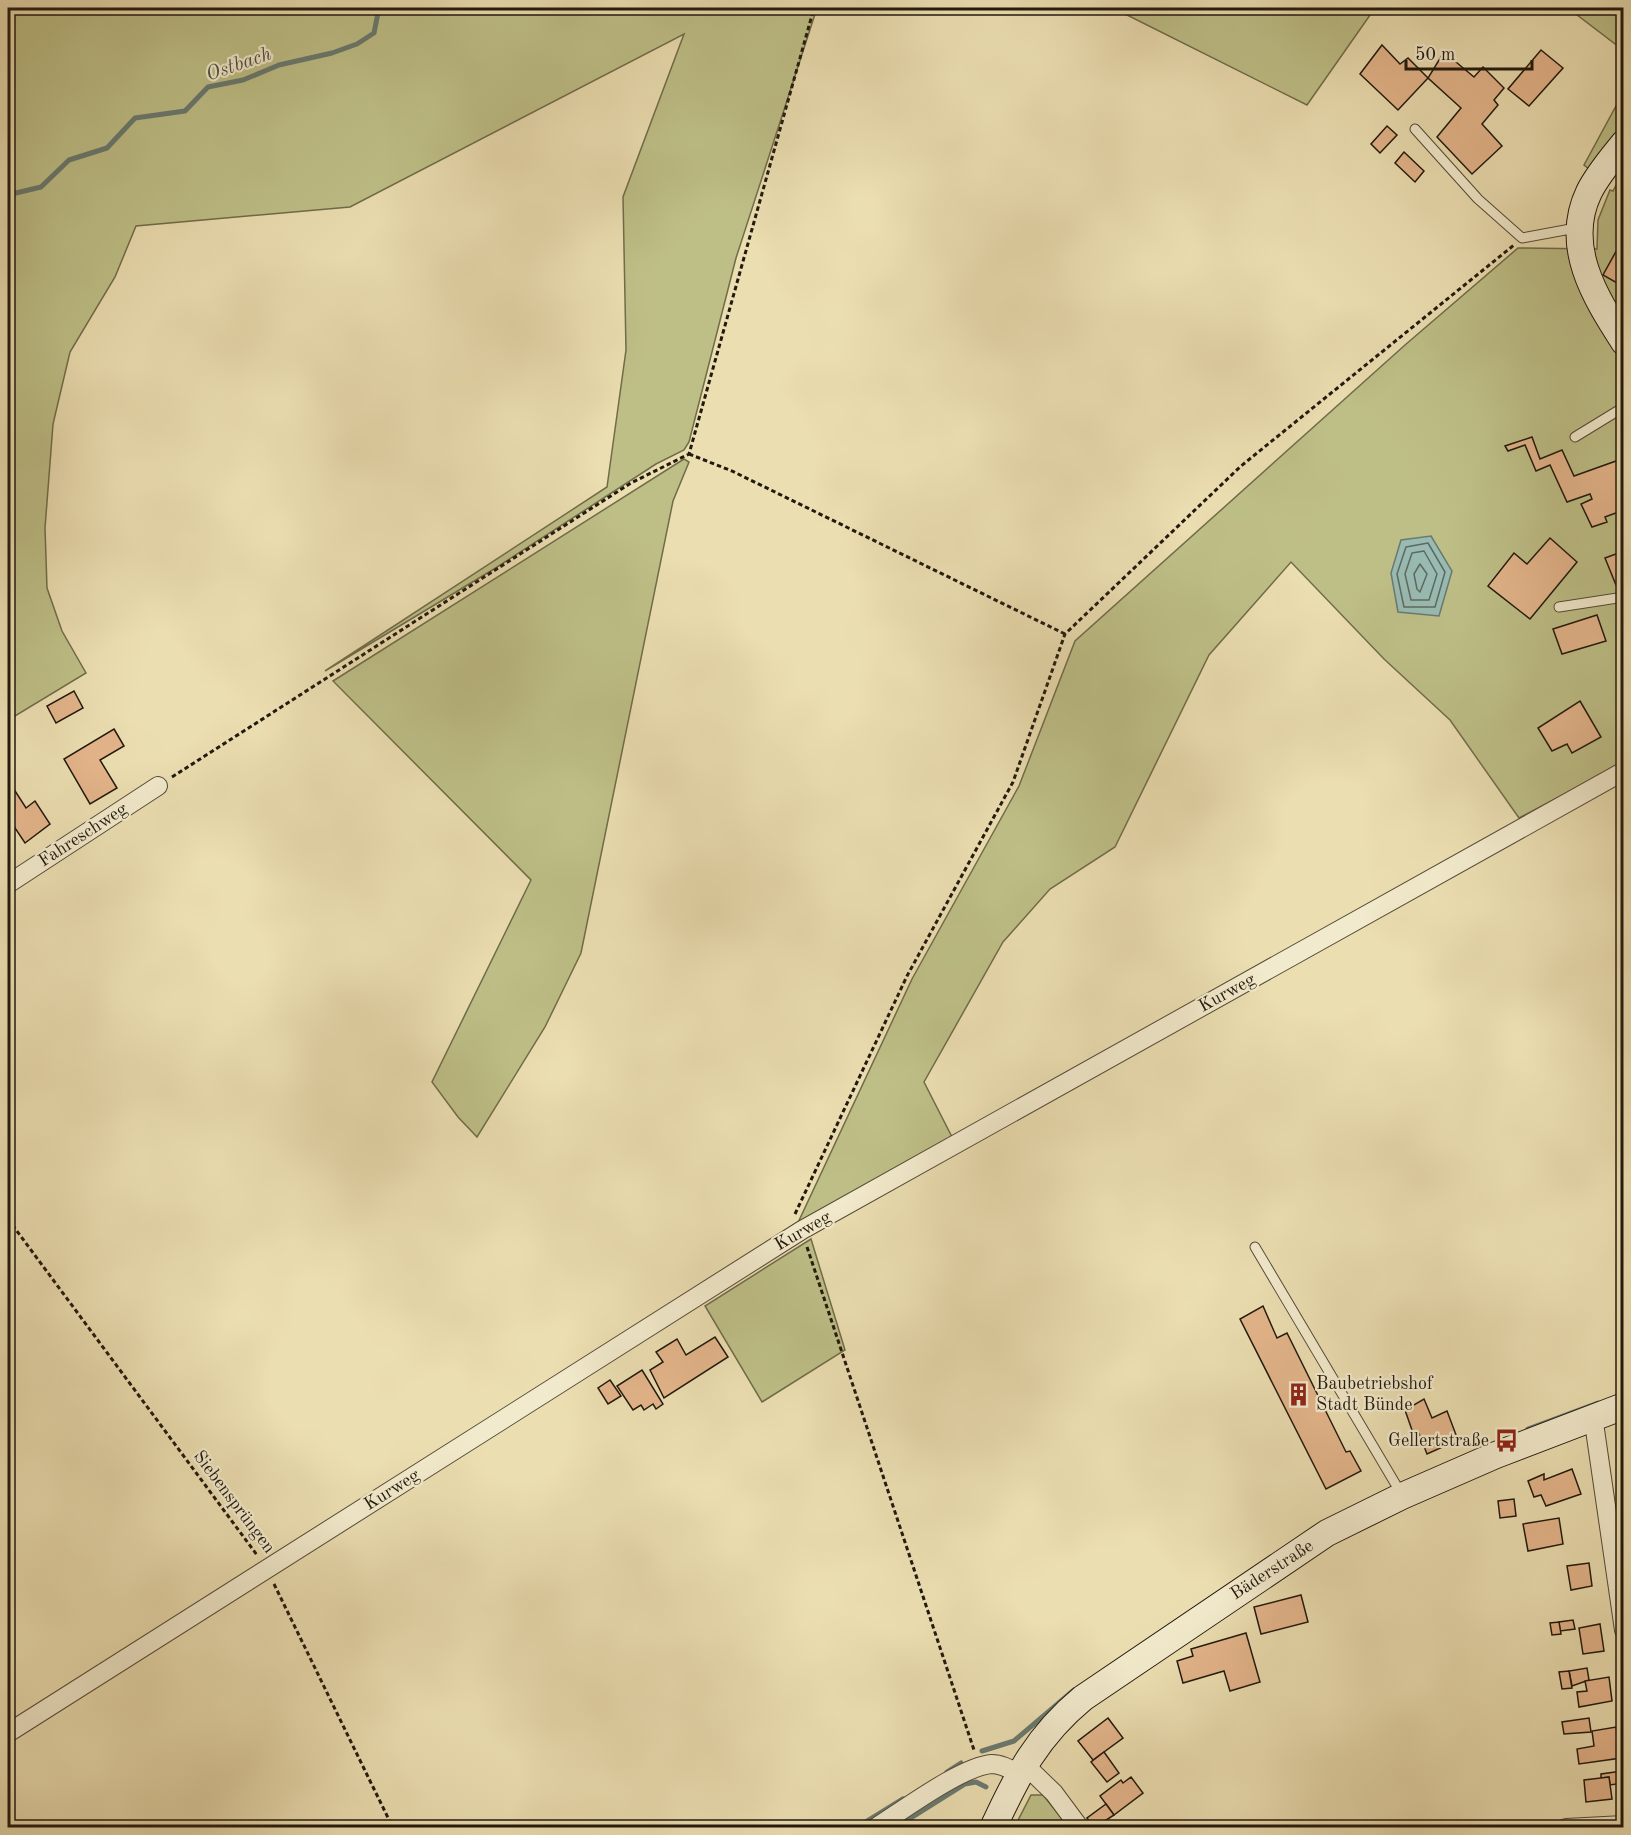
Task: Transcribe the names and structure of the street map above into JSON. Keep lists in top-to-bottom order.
{
  "streets": {
    "street": ["Fahreschweg", "Kurweg", "Bäderstraße"],
    "path": ["Siebensprüngen"]
  },
  "crossings": [
    ["Kurweg", "Siebensprüngen"]
  ],
  "water": ["Ostbach"],
  "places": {
    "building": ["Baubetriebshof Stadt Bünde"],
    "bus stop": ["Gellertstraße"]
  },
  "scale_bar": "50 m"
}
